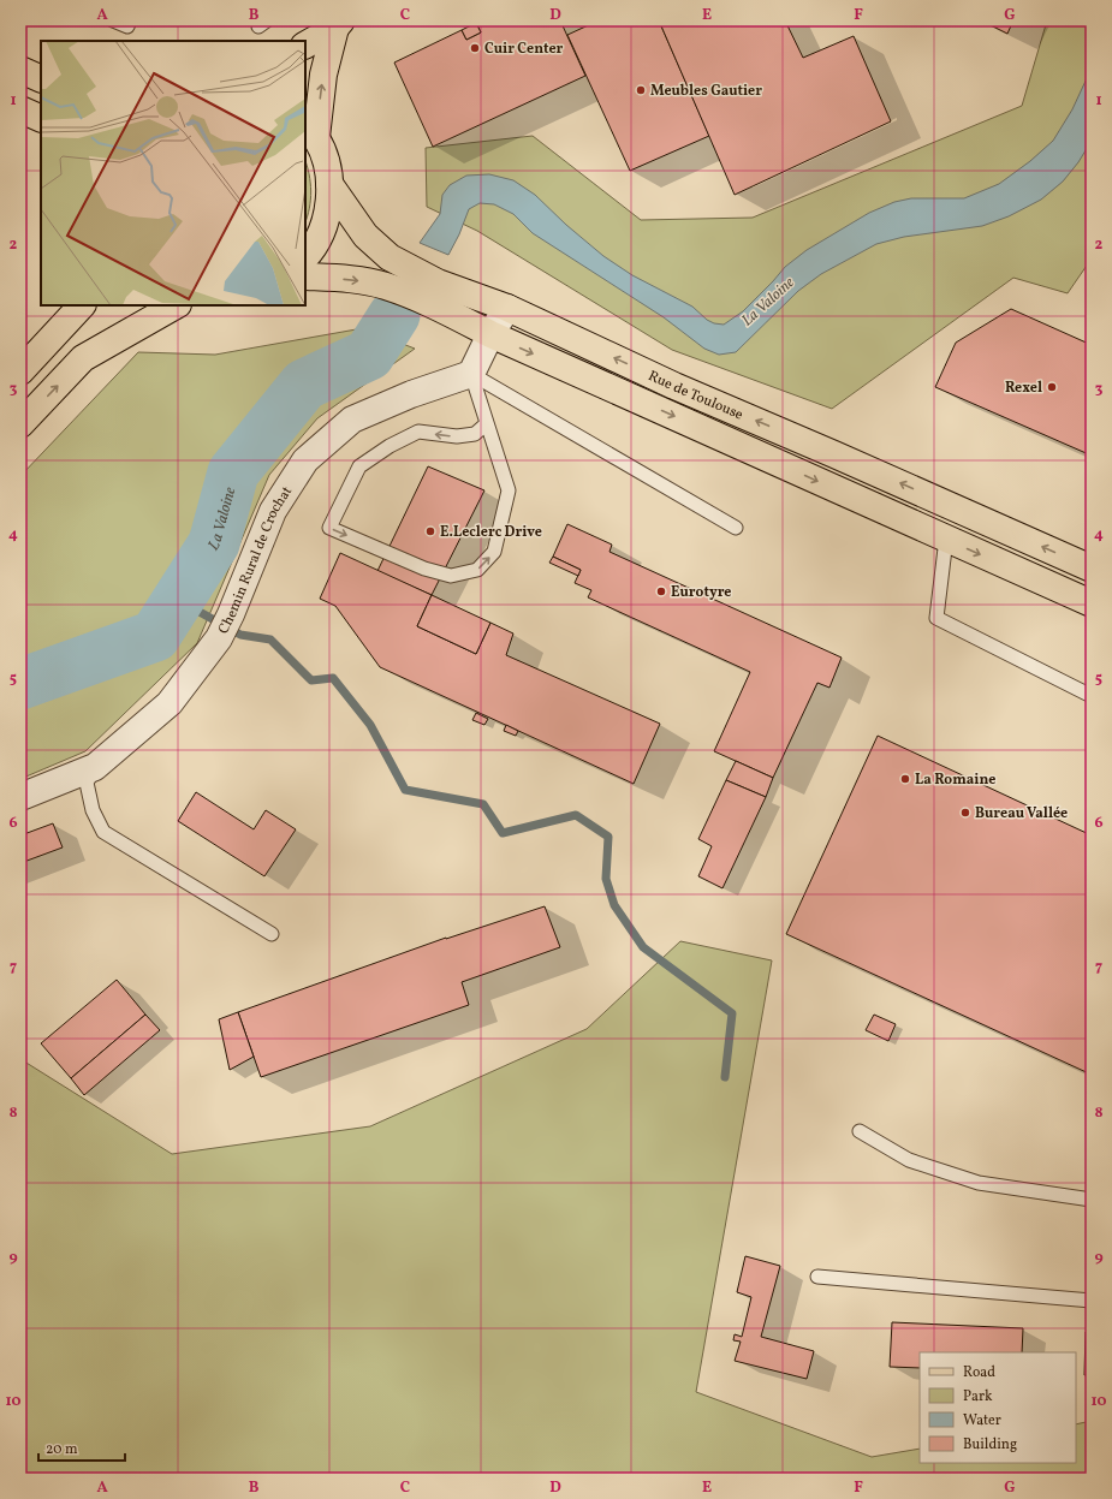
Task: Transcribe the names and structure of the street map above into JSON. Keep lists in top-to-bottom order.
{
  "streets": {
    "main road": ["Rue de Toulouse"],
    "street": ["Chemin Rural de Crochat"]
  },
  "water": ["La Valoine"],
  "places": [
    "Cuir Center",
    "Meubles Gautier",
    "Rexel",
    "E.Leclerc Drive",
    "Eurotyre",
    "La Romaine",
    "Bureau Vallée"
  ],
  "legend": [
    "Road",
    "Park",
    "Water",
    "Building"
  ],
  "scale_bar": "20 m",
  "grid": {
    "columns": [
      "A",
      "B",
      "C",
      "D",
      "E",
      "F",
      "G"
    ],
    "rows": [
      "1",
      "2",
      "3",
      "4",
      "5",
      "6",
      "7",
      "8",
      "9",
      "10"
    ]
  }
}
